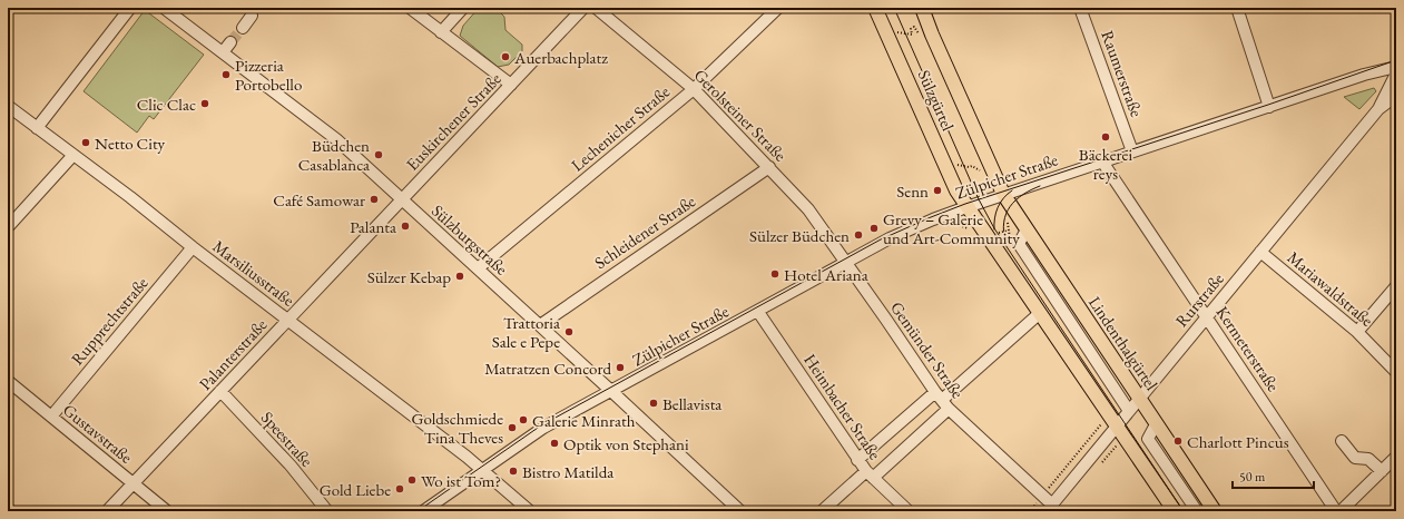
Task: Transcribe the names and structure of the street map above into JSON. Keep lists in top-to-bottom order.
{
  "streets": {
    "main road": ["Sülzgürtel", "Lindenthalgürtel"],
    "street": [
      "Raumerstraße",
      "Gerolsteiner Straße",
      "Euskirchener Straße",
      "Lechenicher Straße",
      "Zülpicher Straße",
      "Schleidener Straße",
      "Sülzburgstraße",
      "Marsiliusstraße",
      "Mariawaldstraße",
      "Rurstraße",
      "Rupprechtstraße",
      "Kermeterstraße",
      "Gemünder Straße",
      "Palanterstraße",
      "Heimbacher Straße",
      "Gustavstraße",
      "Speestraße"
    ]
  },
  "crossings": [
    ["Raumerstraße", "Zülpicher Straße"],
    ["Sülzgürtel", "Zülpicher Straße"],
    ["Sülzgürtel", "Lindenthalgürtel"],
    ["Gerolsteiner Straße", "Lechenicher Straße"],
    ["Gerolsteiner Straße", "Zülpicher Straße"],
    ["Gerolsteiner Straße", "Schleidener Straße"],
    ["Gerolsteiner Straße", "Gemünder Straße"],
    ["Euskirchener Straße", "Sülzburgstraße"],
    ["Euskirchener Straße", "Palanterstraße"],
    ["Lechenicher Straße", "Sülzburgstraße"],
    ["Zülpicher Straße", "Sülzburgstraße"],
    ["Zülpicher Straße", "Marsiliusstraße"],
    ["Zülpicher Straße", "Lindenthalgürtel"],
    ["Zülpicher Straße", "Kermeterstraße"],
    ["Zülpicher Straße", "Gemünder Straße"],
    ["Zülpicher Straße", "Heimbacher Straße"],
    ["Schleidener Straße", "Sülzburgstraße"],
    ["Sülzburgstraße", "Palanterstraße"],
    ["Marsiliusstraße", "Rupprechtstraße"],
    ["Marsiliusstraße", "Palanterstraße"],
    ["Mariawaldstraße", "Rurstraße"],
    ["Rurstraße", "Lindenthalgürtel"],
    ["Rurstraße", "Kermeterstraße"],
    ["Rurstraße", "Gemünder Straße"],
    ["Rupprechtstraße", "Gustavstraße"],
    ["Palanterstraße", "Gustavstraße"],
    ["Palanterstraße", "Speestraße"]
  ],
  "places": [
    "Auerbachplatz",
    "Pizzeria Portobello",
    "Clic Clac",
    "Bäckerei reys",
    "Netto City",
    "Büdchen Casablanca",
    "Senn",
    "Café Samowar",
    "Palanta",
    "Grevy – Galerie und Art-Community",
    "Sülzer Büdchen",
    "Hotel Ariana",
    "Sülzer Kebap",
    "Trattoria Sale e Pepe",
    "Matratzen Concord",
    "Bellavista",
    "Galerie Minrath",
    "Goldschmiede Tina Theves",
    "Charlott Pincus",
    "Optik von Stephani",
    "Bistro Matilda",
    "Wo ist Tom?",
    "Gold Liebe"
  ],
  "scale_bar": "50 m"
}
